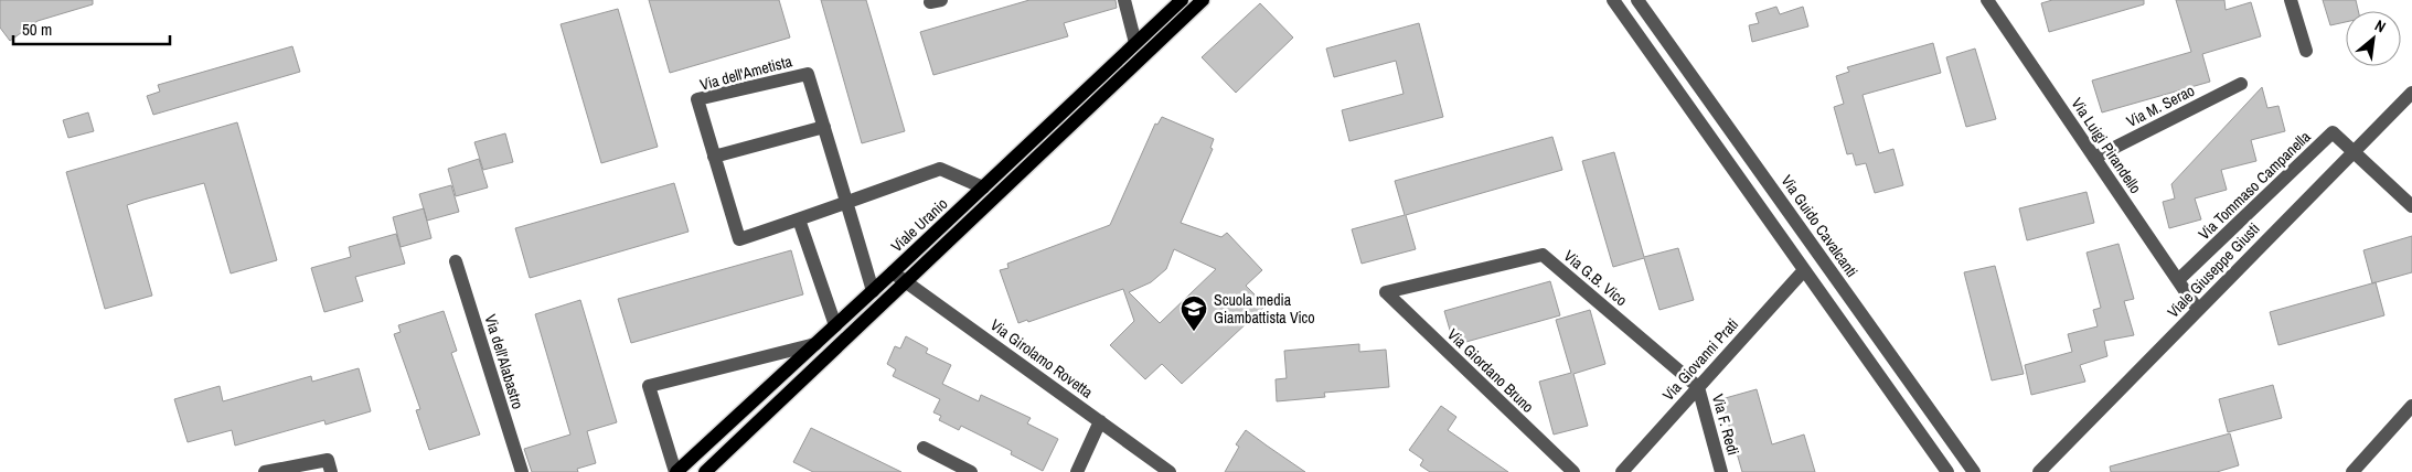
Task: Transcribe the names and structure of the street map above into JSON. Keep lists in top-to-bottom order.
{
  "streets": {
    "main road": ["Viale Uranio"],
    "street": [
      "Via dell'Ametista",
      "Via M. Serao",
      "Via Luigi Pirandello",
      "Via Tommaso Campanella",
      "Via Guido Cavalcanti",
      "Viale Giuseppe Giusti",
      "Via G.B. Vico",
      "Via Girolamo Rovetta",
      "Via Giovanni Prati",
      "Via dell'Alabastro",
      "Via Giordano Bruno",
      "Via F. Redi"
    ]
  },
  "crossings": [
    ["Via dell'Ametista", "Viale Uranio"],
    ["Via M. Serao", "Via Luigi Pirandello"],
    ["Via Luigi Pirandello", "Via Tommaso Campanella"],
    ["Via Luigi Pirandello", "Viale Giuseppe Giusti"],
    ["Via Tommaso Campanella", "Viale Giuseppe Giusti"],
    ["Viale Uranio", "Via Girolamo Rovetta"],
    ["Via G.B. Vico", "Via Giovanni Prati"],
    ["Via G.B. Vico", "Via Giordano Bruno"],
    ["Via G.B. Vico", "Via F. Redi"],
    ["Via Giovanni Prati", "Via F. Redi"]
  ],
  "places": {
    "school or university": ["Scuola media Giambattista Vico"]
  },
  "scale_bar": "50 m",
  "north": "top right"
}
